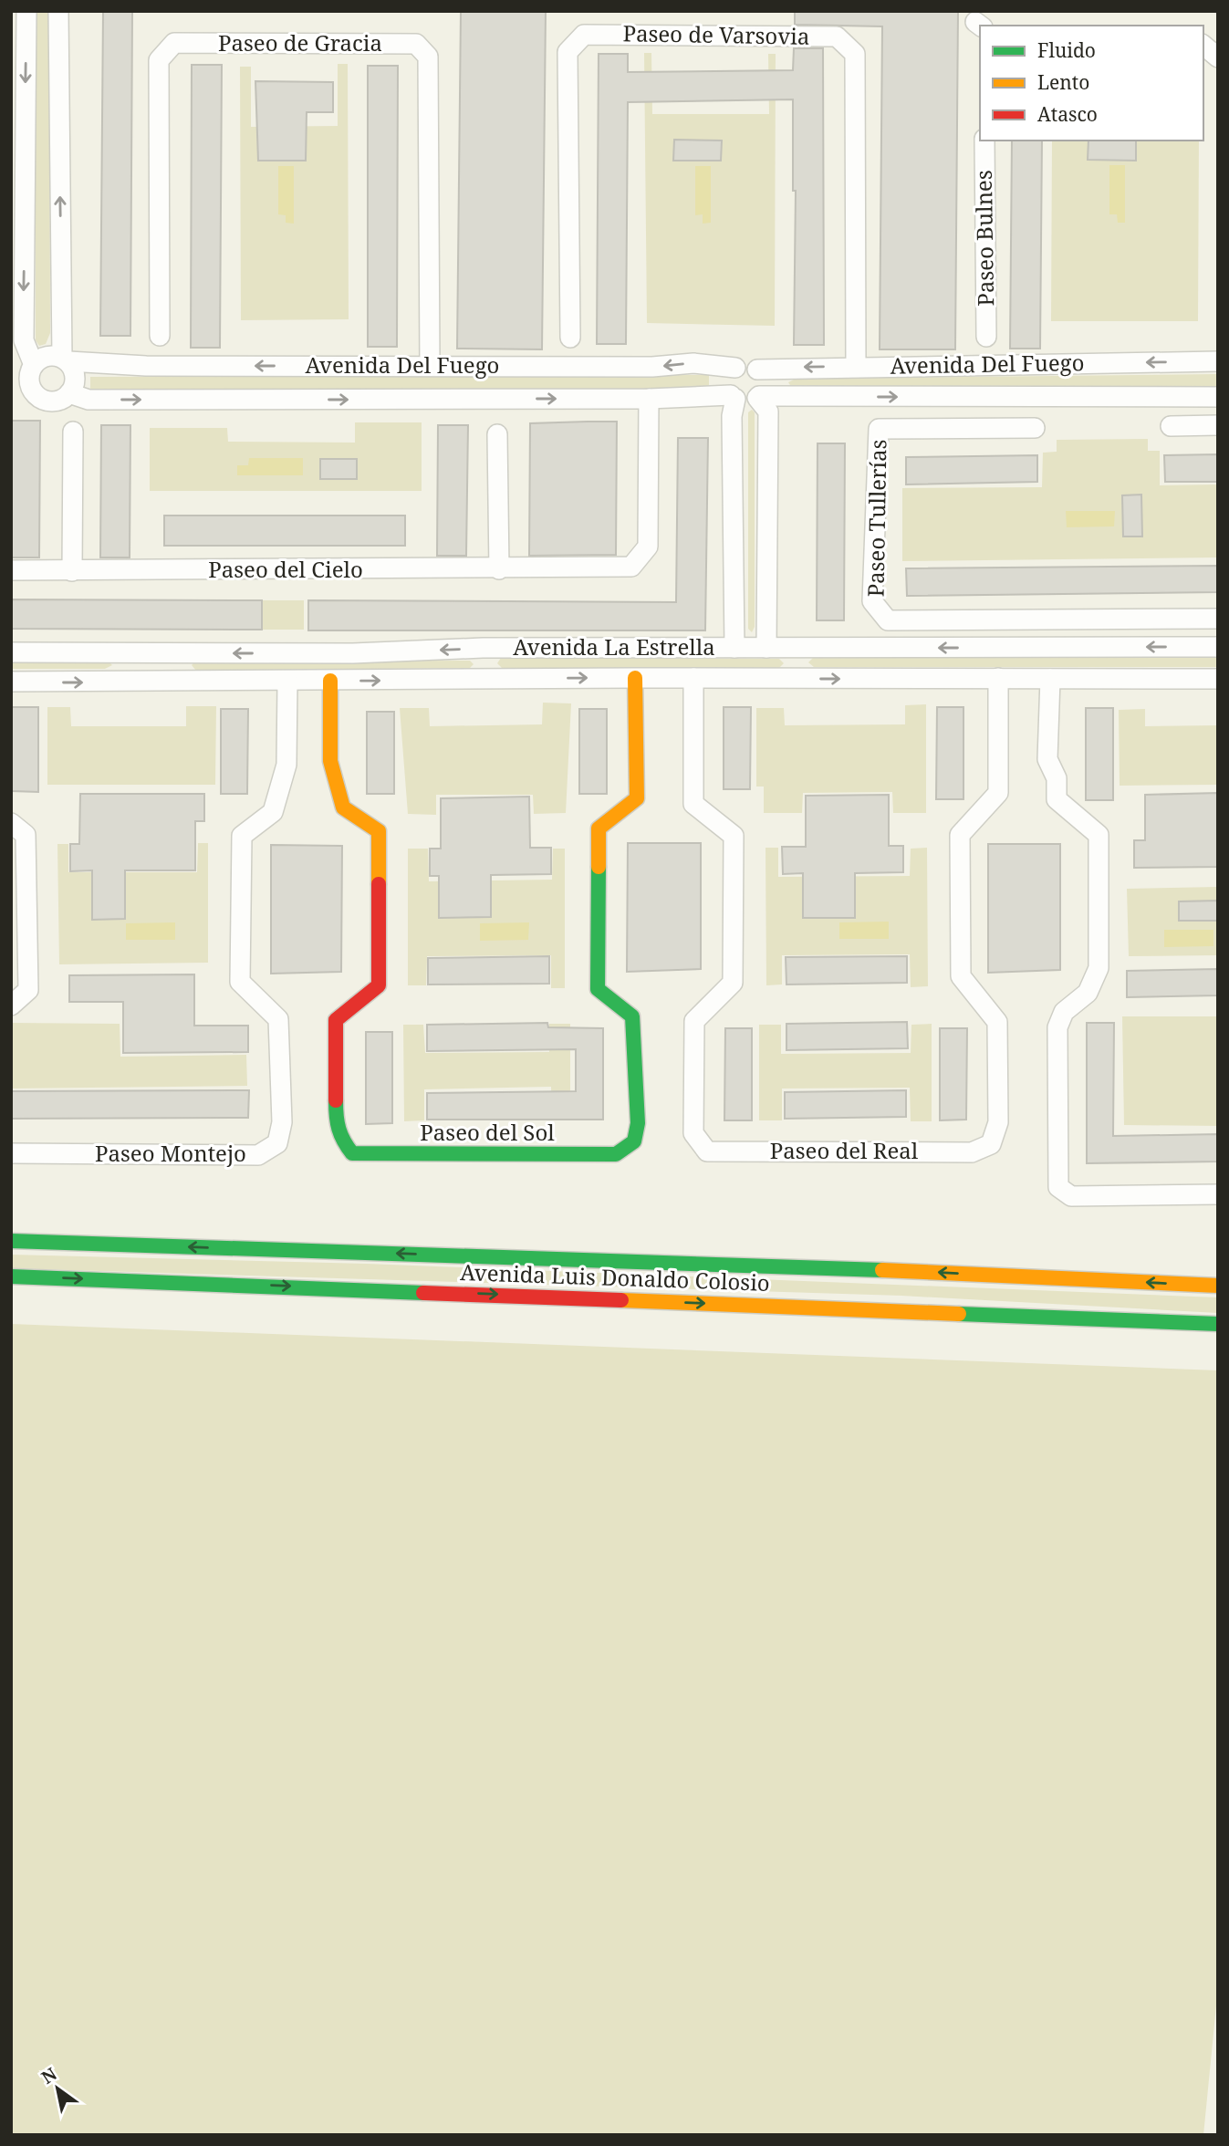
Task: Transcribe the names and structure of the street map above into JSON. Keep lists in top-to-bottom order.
{
  "streets": {
    "main road": ["Paseo del Sol", "Avenida Luis Donaldo Colosio"],
    "street": [
      "Paseo de Varsovia",
      "Paseo de Gracia",
      "Paseo Bulnes",
      "Avenida Del Fuego",
      "Paseo Tullerías",
      "Paseo del Cielo",
      "Avenida La Estrella",
      "Paseo del Real",
      "Paseo Montejo"
    ]
  },
  "crossings": [
    ["Paseo de Varsovia", "Avenida Del Fuego"],
    ["Paseo de Gracia", "Avenida Del Fuego"],
    ["Avenida Del Fuego", "Paseo del Cielo"],
    ["Avenida La Estrella", "Paseo del Sol"],
    ["Avenida La Estrella", "Paseo del Real"],
    ["Avenida La Estrella", "Paseo Montejo"]
  ],
  "legend": ["Fluido", "Lento", "Atasco"],
  "north": "top left"
}
